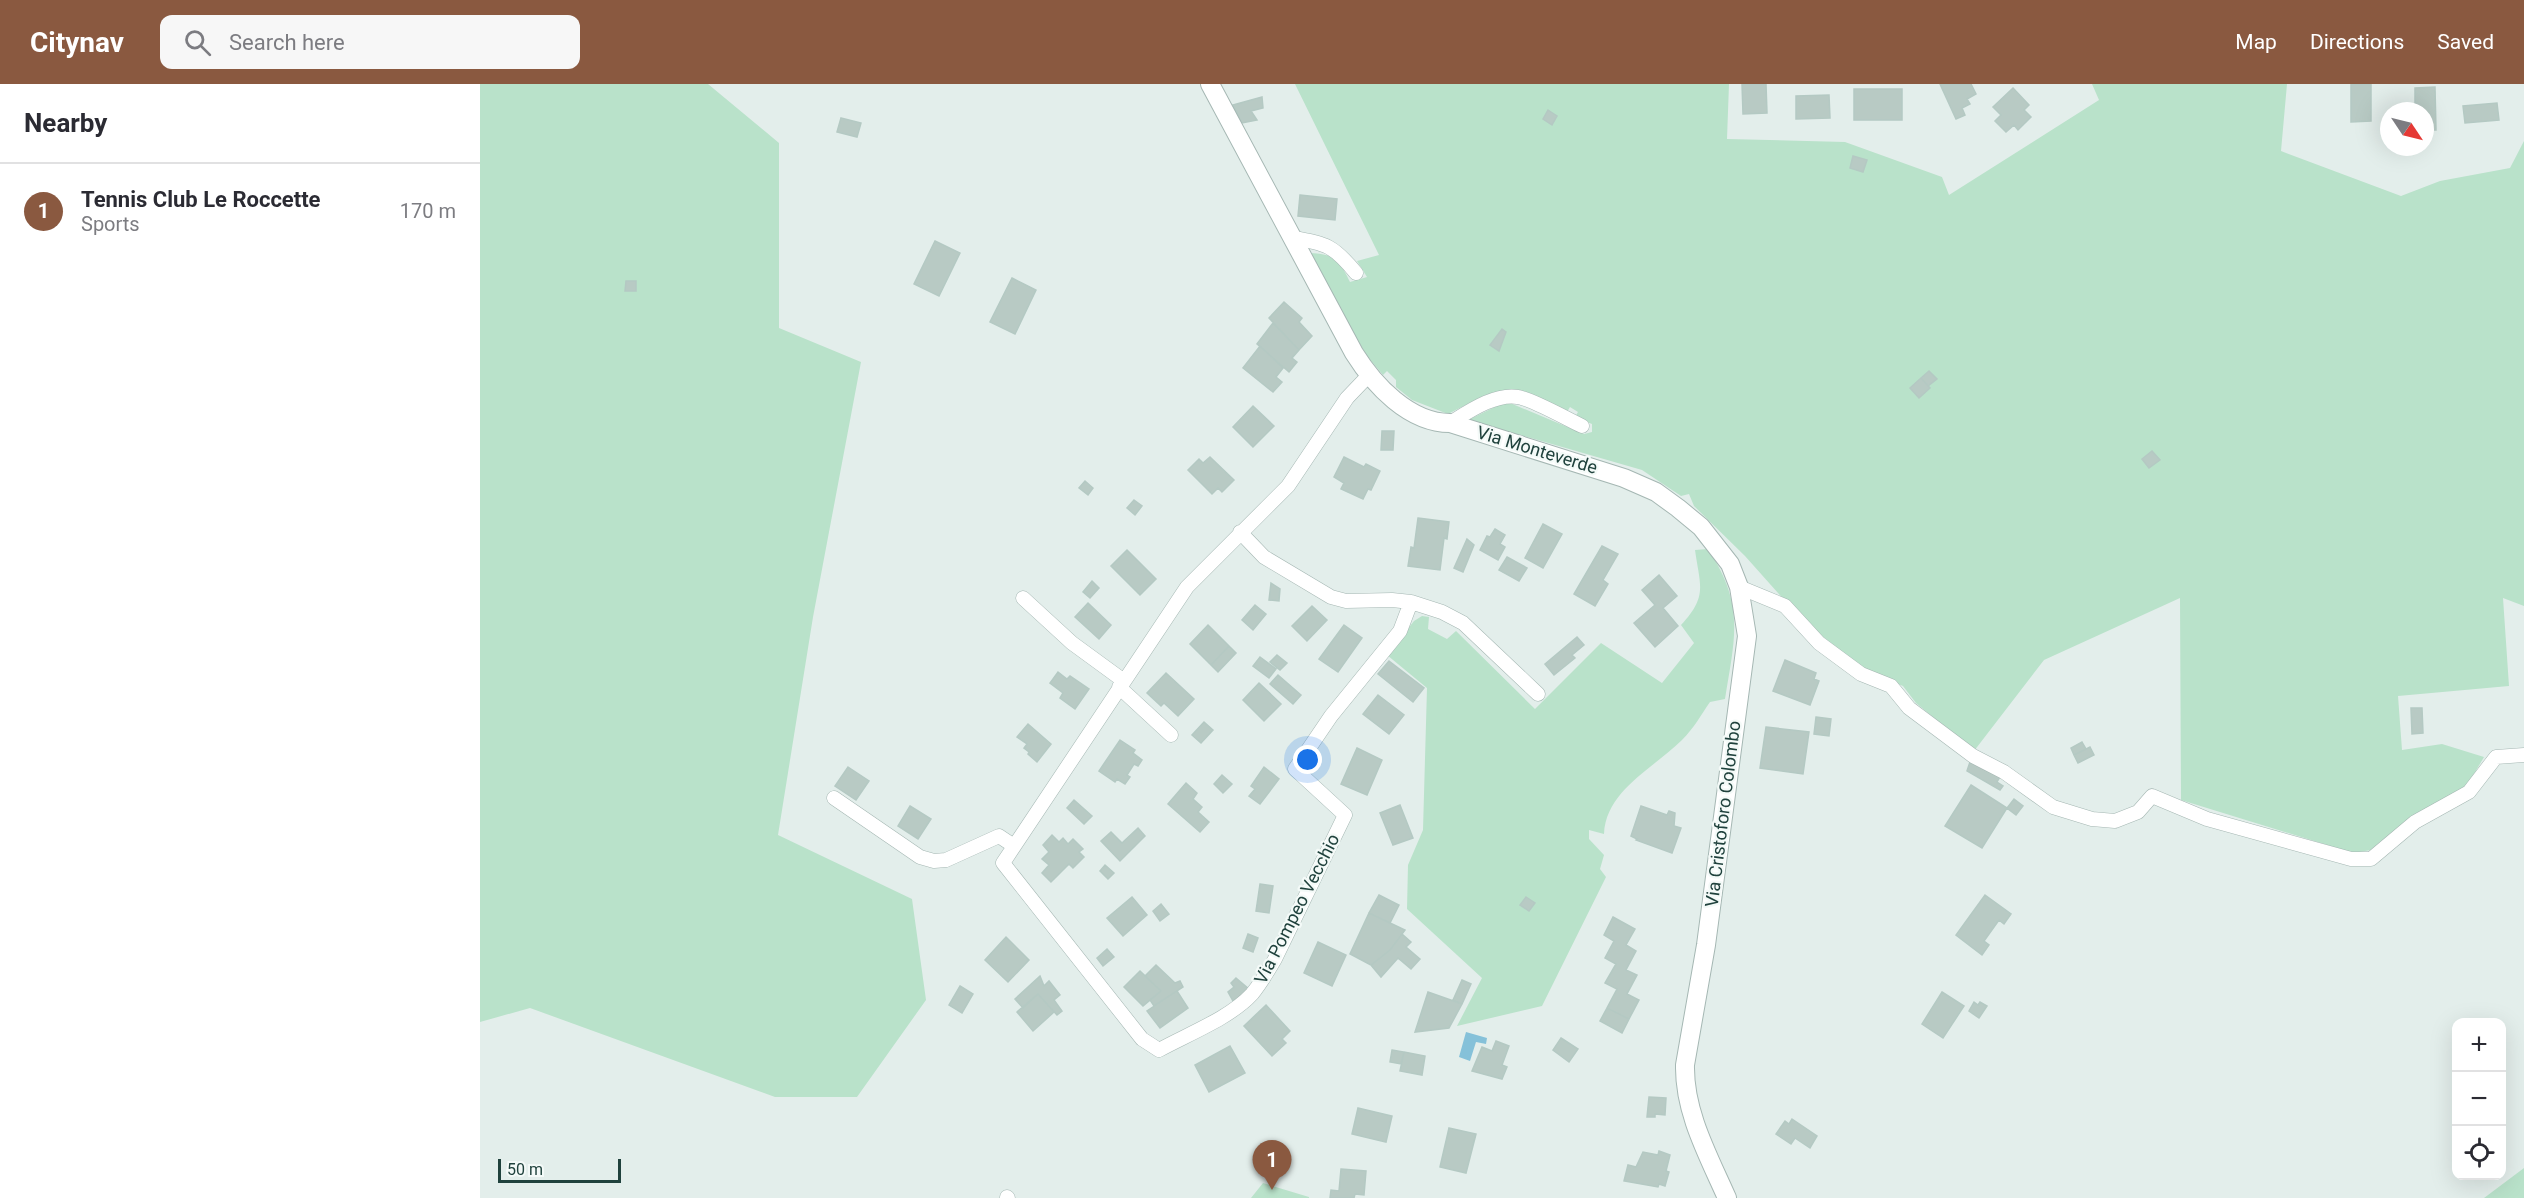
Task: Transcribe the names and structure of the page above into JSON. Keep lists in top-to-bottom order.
{
  "streets": {
    "street": ["Via Monteverde", "Via Cristoforo Colombo", "Via Pompeo Vecchio"]
  },
  "crossings": [
    ["Via Monteverde", "Via Cristoforo Colombo"],
    ["Via Monteverde", "Via Pompeo Vecchio"]
  ],
  "scale_bar": "50 m",
  "north": "bottom right",
  "page": {
    "header": "Citynav",
    "search": "Search here",
    "nav": ["Map", "Directions", "Saved"],
    "heading": "Nearby",
    "list": [
      {
        "mark": "1",
        "name": "Tennis Club Le Roccette",
        "note": "Sports",
        "value": "170 m"
      }
    ],
    "map_buttons": ["+", "−"],
    "pins": "1",
    "scale": "50 m"
  }
}
